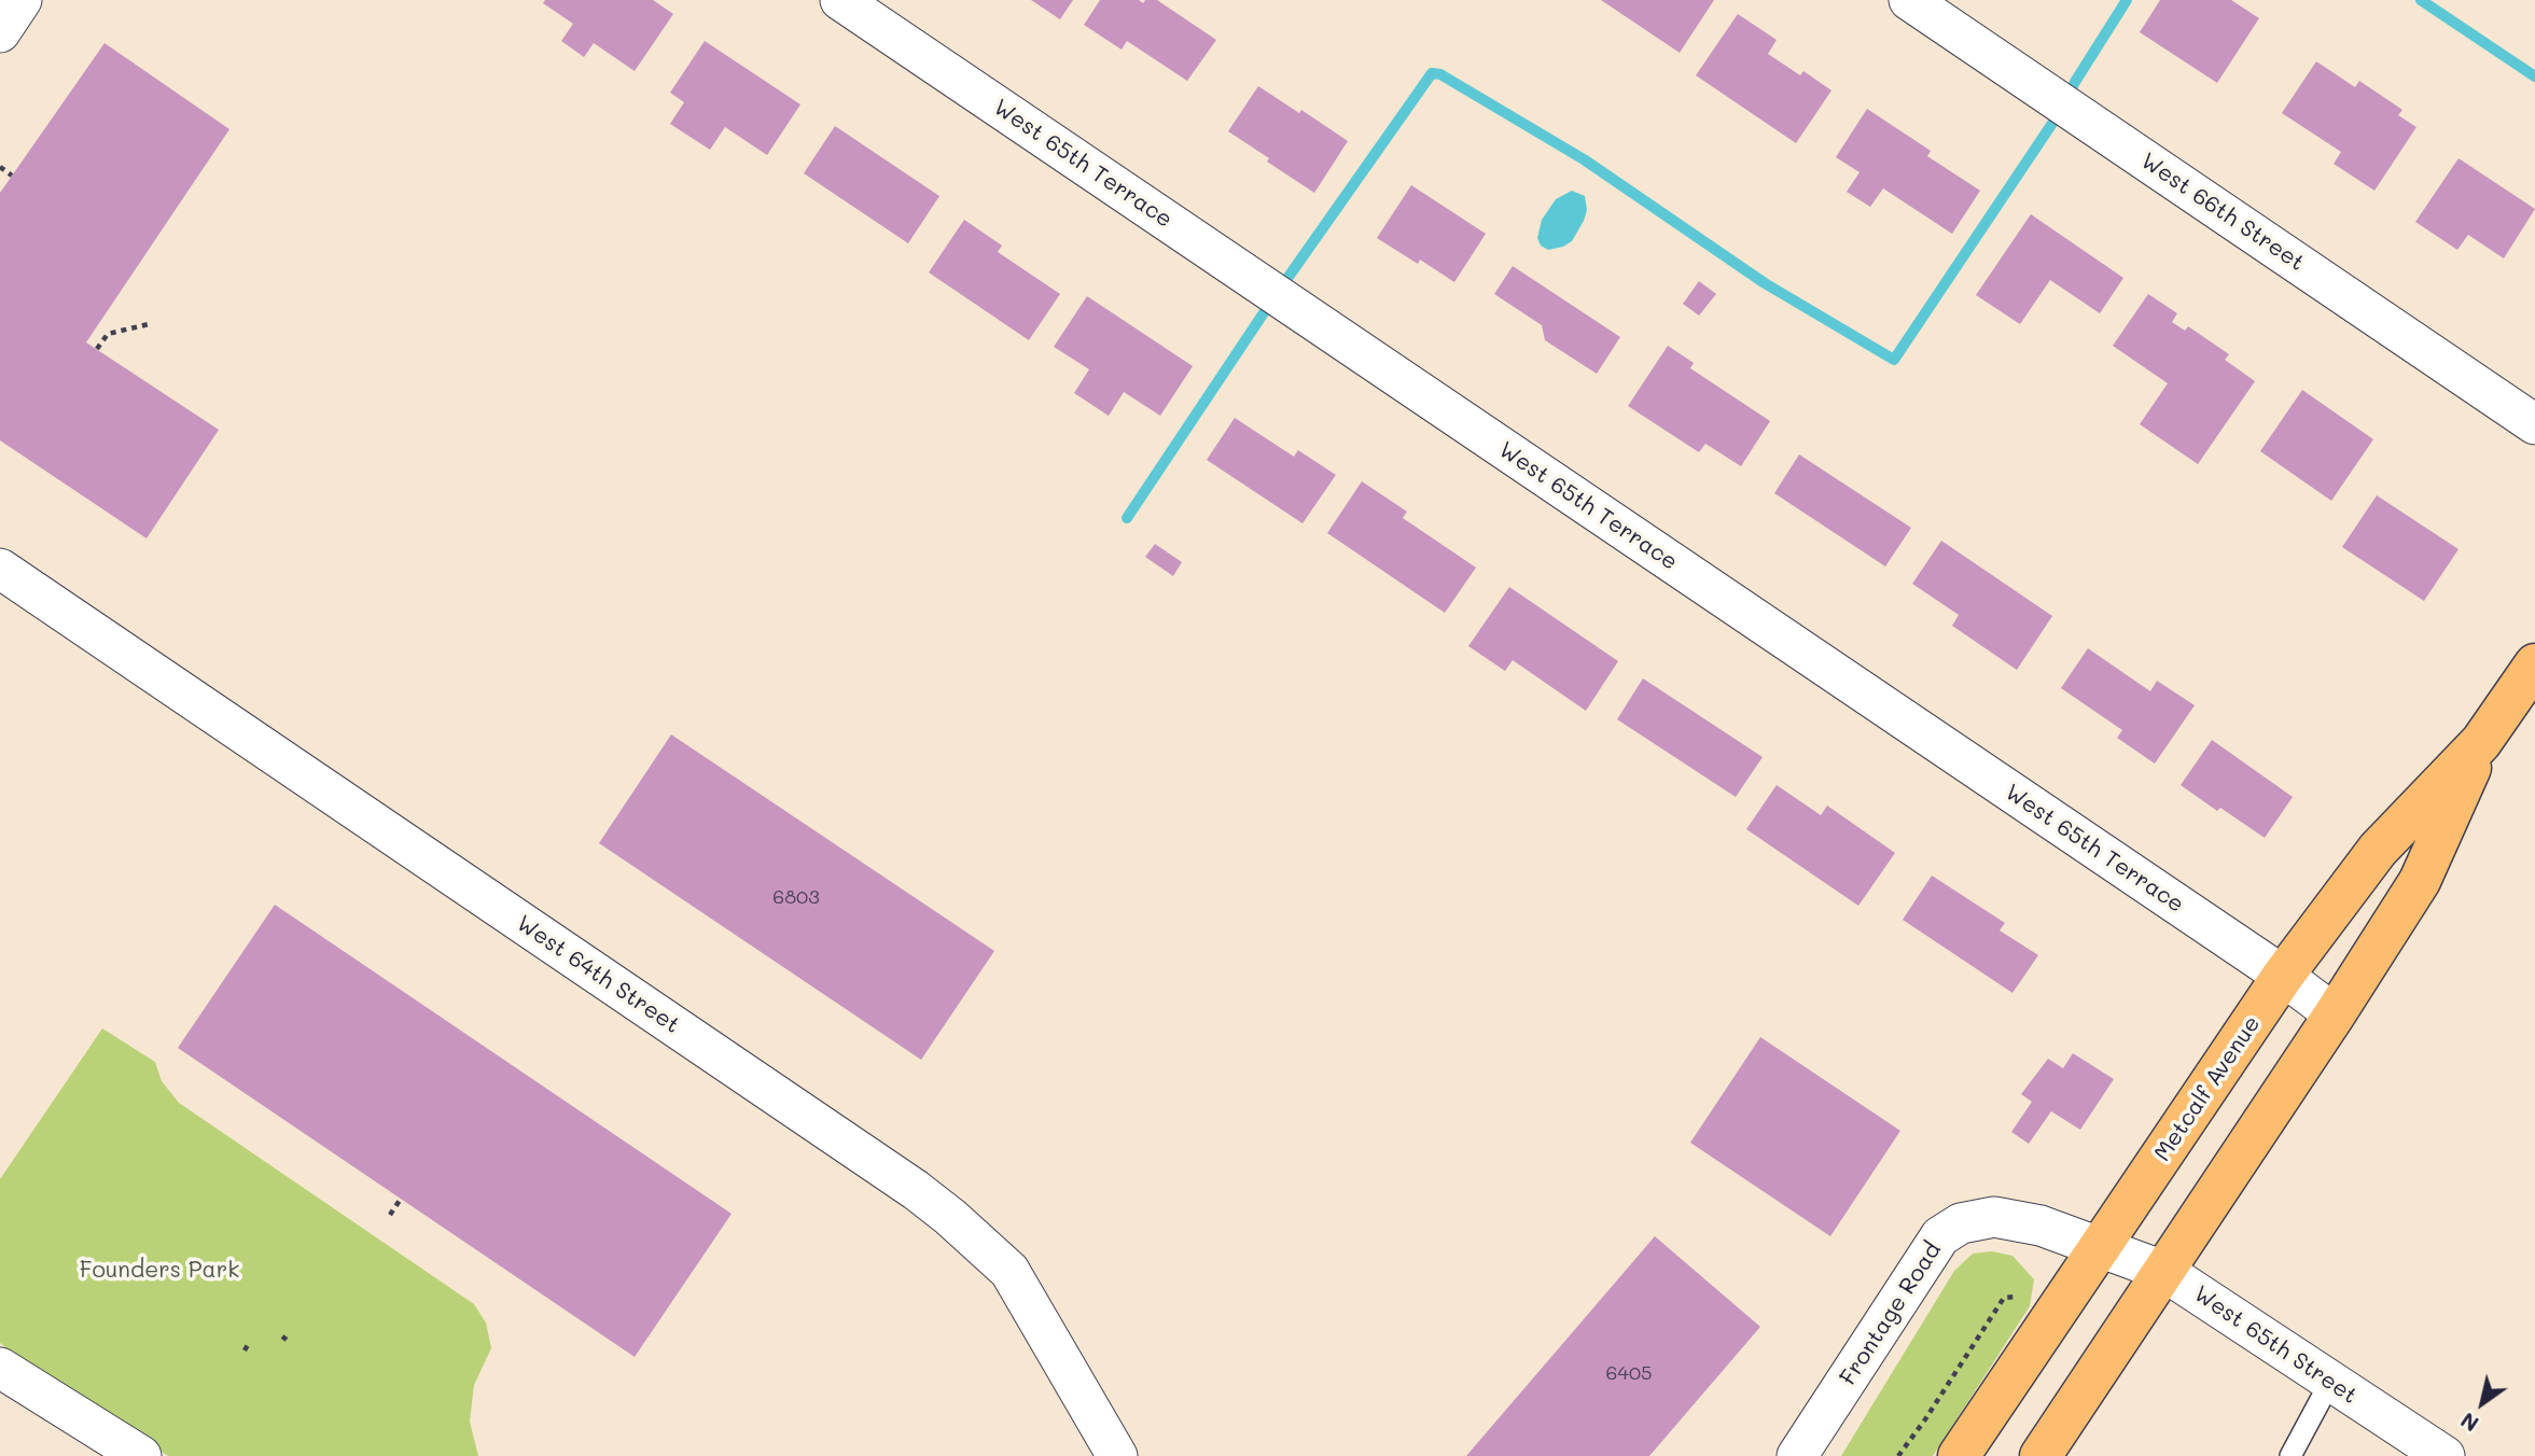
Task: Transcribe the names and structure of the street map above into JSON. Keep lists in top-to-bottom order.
{
  "streets": {
    "main road": ["Metcalf Avenue"],
    "street": [
      "West 65th Terrace",
      "West 66th Street",
      "West 64th Street",
      "Frontage Road",
      "West 65th Street"
    ]
  },
  "crossings": [
    ["West 65th Terrace", "Metcalf Avenue"],
    ["Metcalf Avenue", "Frontage Road"],
    ["Metcalf Avenue", "West 65th Street"],
    ["Frontage Road", "West 65th Street"]
  ],
  "parks": ["Founders Park"],
  "house_numbers": ["6803", "6405"],
  "north": "bottom left"
}
